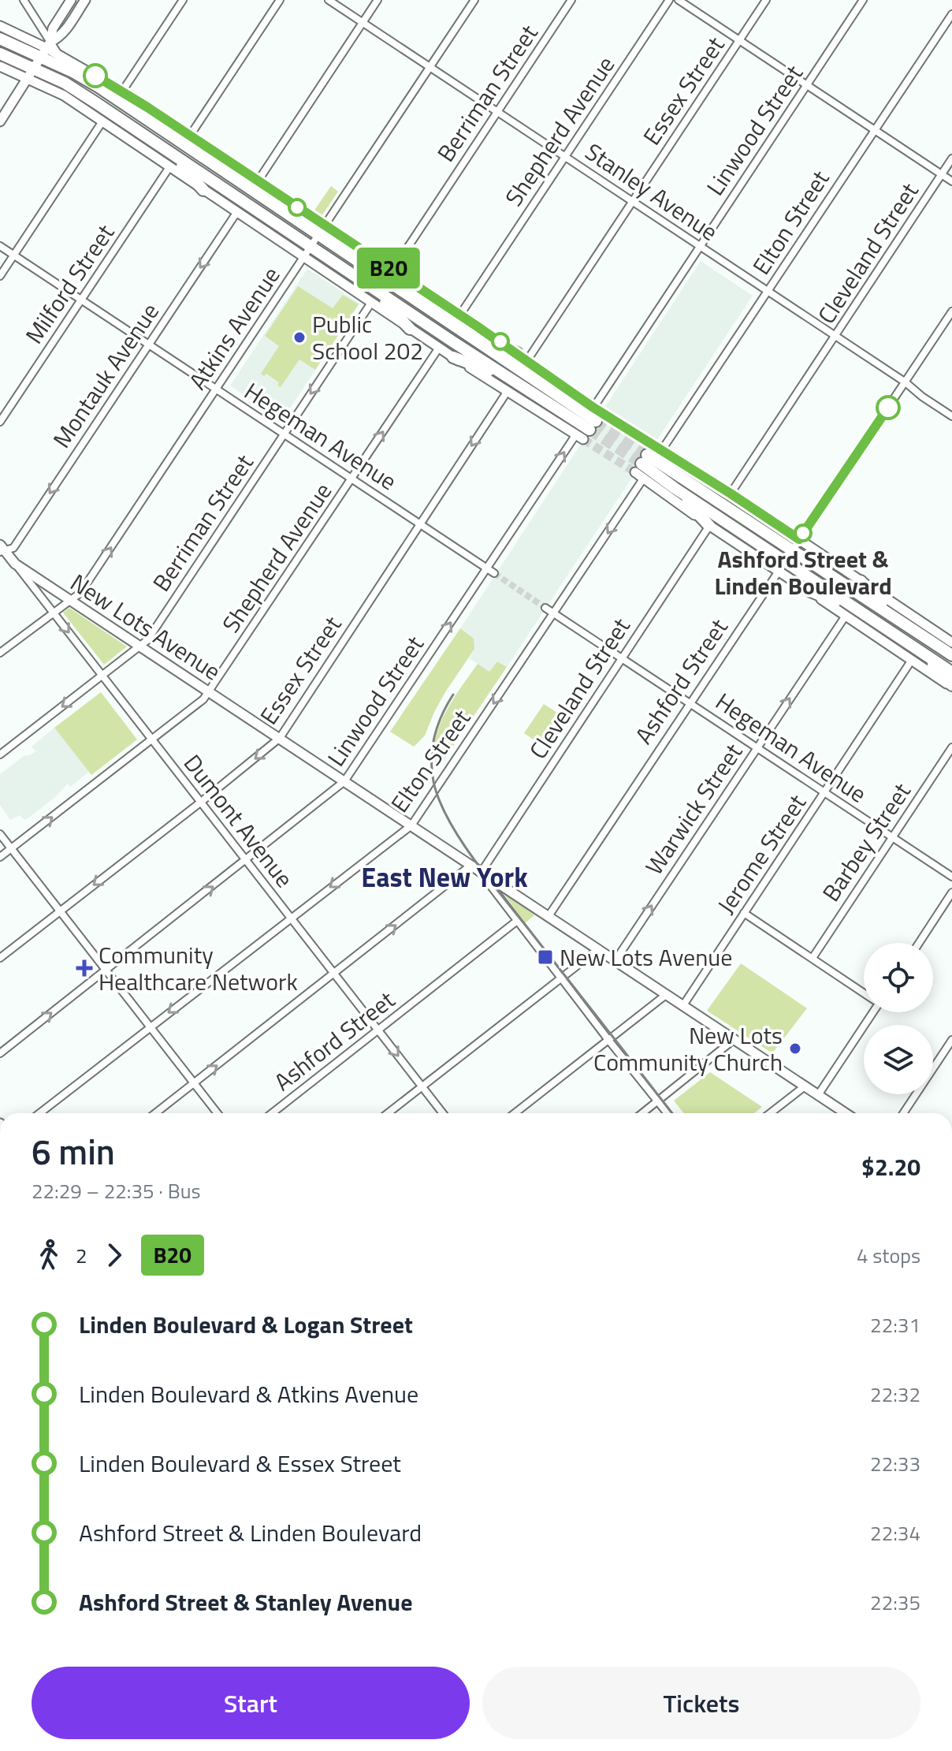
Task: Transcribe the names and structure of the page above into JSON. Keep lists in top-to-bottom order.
{
  "streets": {
    "street": [
      "Essex Street",
      "Berriman Street",
      "Linwood Street",
      "Shepherd Avenue",
      "Stanley Avenue",
      "Elton Street",
      "Cleveland Street",
      "Milford Street",
      "Atkins Avenue",
      "Montauk Avenue",
      "Hegeman Avenue",
      "New Lots Avenue",
      "Ashford Street",
      "Warwick Street",
      "Dumont Avenue",
      "Barbey Street",
      "Jerome Street"
    ]
  },
  "crossings": [
    ["Essex Street", "Stanley Avenue"],
    ["Essex Street", "Hegeman Avenue"],
    ["Essex Street", "New Lots Avenue"],
    ["Essex Street", "Dumont Avenue"],
    ["Berriman Street", "Stanley Avenue"],
    ["Berriman Street", "Hegeman Avenue"],
    ["Berriman Street", "New Lots Avenue"],
    ["Berriman Street", "Dumont Avenue"],
    ["Linwood Street", "Stanley Avenue"],
    ["Linwood Street", "Hegeman Avenue"],
    ["Linwood Street", "New Lots Avenue"],
    ["Linwood Street", "Dumont Avenue"],
    ["Shepherd Avenue", "Stanley Avenue"],
    ["Shepherd Avenue", "Hegeman Avenue"],
    ["Shepherd Avenue", "New Lots Avenue"],
    ["Shepherd Avenue", "Dumont Avenue"],
    ["Stanley Avenue", "Elton Street"],
    ["Stanley Avenue", "Cleveland Street"],
    ["Stanley Avenue", "Atkins Avenue"],
    ["Stanley Avenue", "Ashford Street"],
    ["Elton Street", "Hegeman Avenue"],
    ["Elton Street", "New Lots Avenue"],
    ["Elton Street", "Dumont Avenue"],
    ["Cleveland Street", "Hegeman Avenue"],
    ["Cleveland Street", "New Lots Avenue"],
    ["Milford Street", "Hegeman Avenue"],
    ["Atkins Avenue", "Hegeman Avenue"],
    ["Atkins Avenue", "New Lots Avenue"],
    ["Atkins Avenue", "Dumont Avenue"],
    ["Montauk Avenue", "Hegeman Avenue"],
    ["Montauk Avenue", "Dumont Avenue"],
    ["Hegeman Avenue", "Ashford Street"],
    ["Hegeman Avenue", "Warwick Street"],
    ["Hegeman Avenue", "Barbey Street"],
    ["Hegeman Avenue", "Jerome Street"],
    ["New Lots Avenue", "Ashford Street"],
    ["New Lots Avenue", "Warwick Street"],
    ["New Lots Avenue", "Dumont Avenue"],
    ["New Lots Avenue", "Jerome Street"],
    ["Ashford Street", "Dumont Avenue"]
  ],
  "one_way": [
    "Essex Street",
    "Linwood Street",
    "Elton Street",
    "Montauk Avenue",
    "Warwick Street"
  ],
  "districts": ["East New York"],
  "places": {
    "other": ["Public School 202", "Ashford Street & Linden Boulevard", "New Lots Community Church"],
    "transit": ["New Lots Avenue"],
    "health": ["Community Healthcare Network"]
  },
  "lines": ["bus line B20"],
  "page": {
    "on_map": "B20",
    "heading": ["6 min", "22:29 – 22:35 · Bus", "$2.20"],
    "legs": ["2", "B20", "4 stops"],
    "list": [
      {
        "name": "Linden Boulevard & Logan Street",
        "value": "22:31"
      },
      {
        "name": "Linden Boulevard & Atkins Avenue",
        "value": "22:32"
      },
      {
        "name": "Linden Boulevard & Essex Street",
        "value": "22:33"
      },
      {
        "name": "Ashford Street & Linden Boulevard",
        "value": "22:34"
      },
      {
        "name": "Ashford Street & Stanley Avenue",
        "value": "22:35"
      }
    ],
    "buttons": ["Start", "Tickets"]
  }
}
